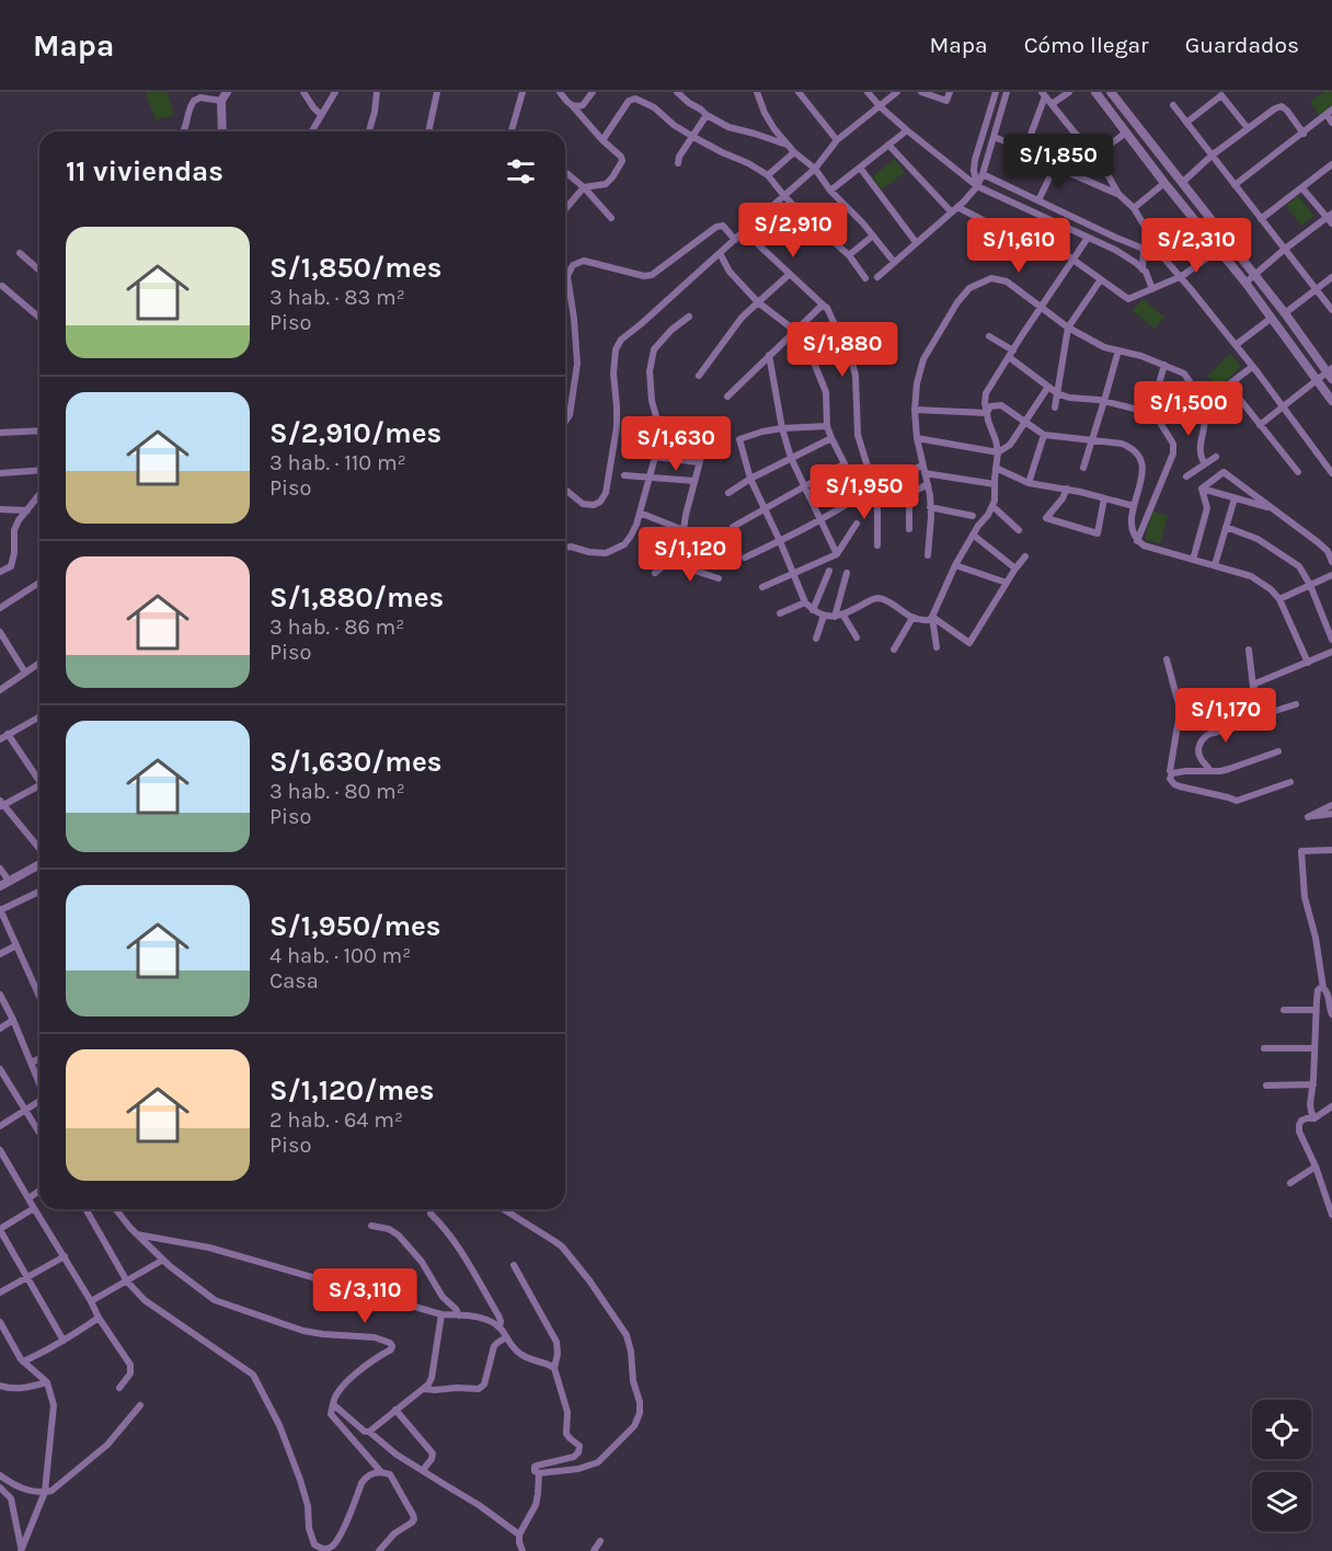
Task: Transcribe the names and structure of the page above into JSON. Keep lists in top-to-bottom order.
{
  "page": {
    "header": "Mapa",
    "nav": ["Mapa", "Cómo llegar", "Guardados"],
    "heading": "11 viviendas",
    "price": [
      "S/1,850",
      "S/2,910",
      "S/1,610",
      "S/2,310",
      "S/1,880",
      "S/1,500",
      "S/1,630",
      "S/1,950",
      "S/1,120",
      "S/1,170",
      "S/3,110"
    ],
    "list": [
      {
        "name": "S/1,850/mes",
        "note": "3 hab. · 83 m² · Piso"
      },
      {
        "name": "S/2,910/mes",
        "note": "3 hab. · 110 m² · Piso"
      },
      {
        "name": "S/1,880/mes",
        "note": "3 hab. · 86 m² · Piso"
      },
      {
        "name": "S/1,630/mes",
        "note": "3 hab. · 80 m² · Piso"
      },
      {
        "name": "S/1,950/mes",
        "note": "4 hab. · 100 m² · Casa"
      },
      {
        "name": "S/1,120/mes",
        "note": "2 hab. · 64 m² · Piso"
      }
    ]
  }
}
